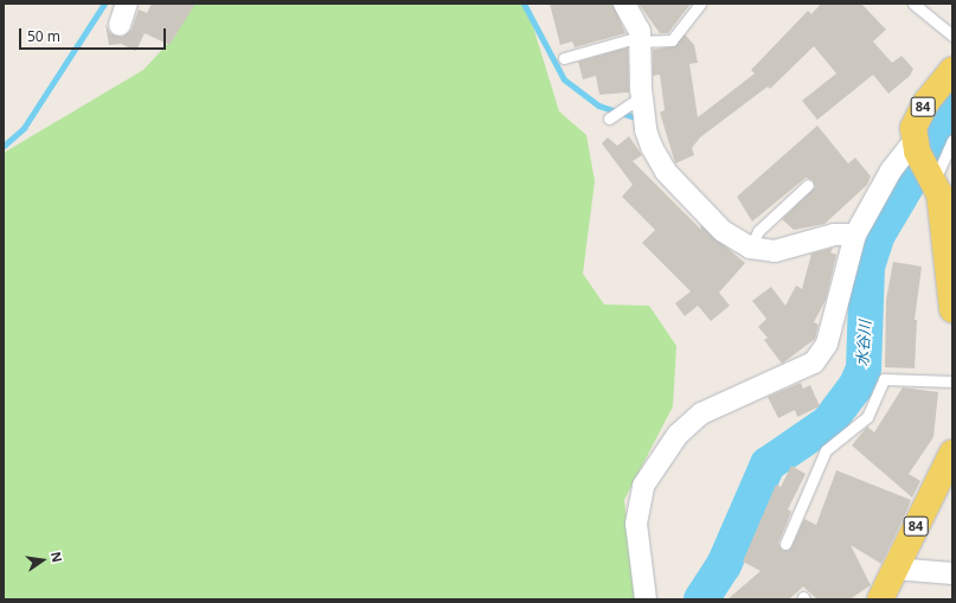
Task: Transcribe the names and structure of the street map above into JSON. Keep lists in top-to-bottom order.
{
  "streets": {
    "main road": ["84"]
  },
  "water": ["水谷川"],
  "scale_bar": "50 m",
  "north": "right"
}
